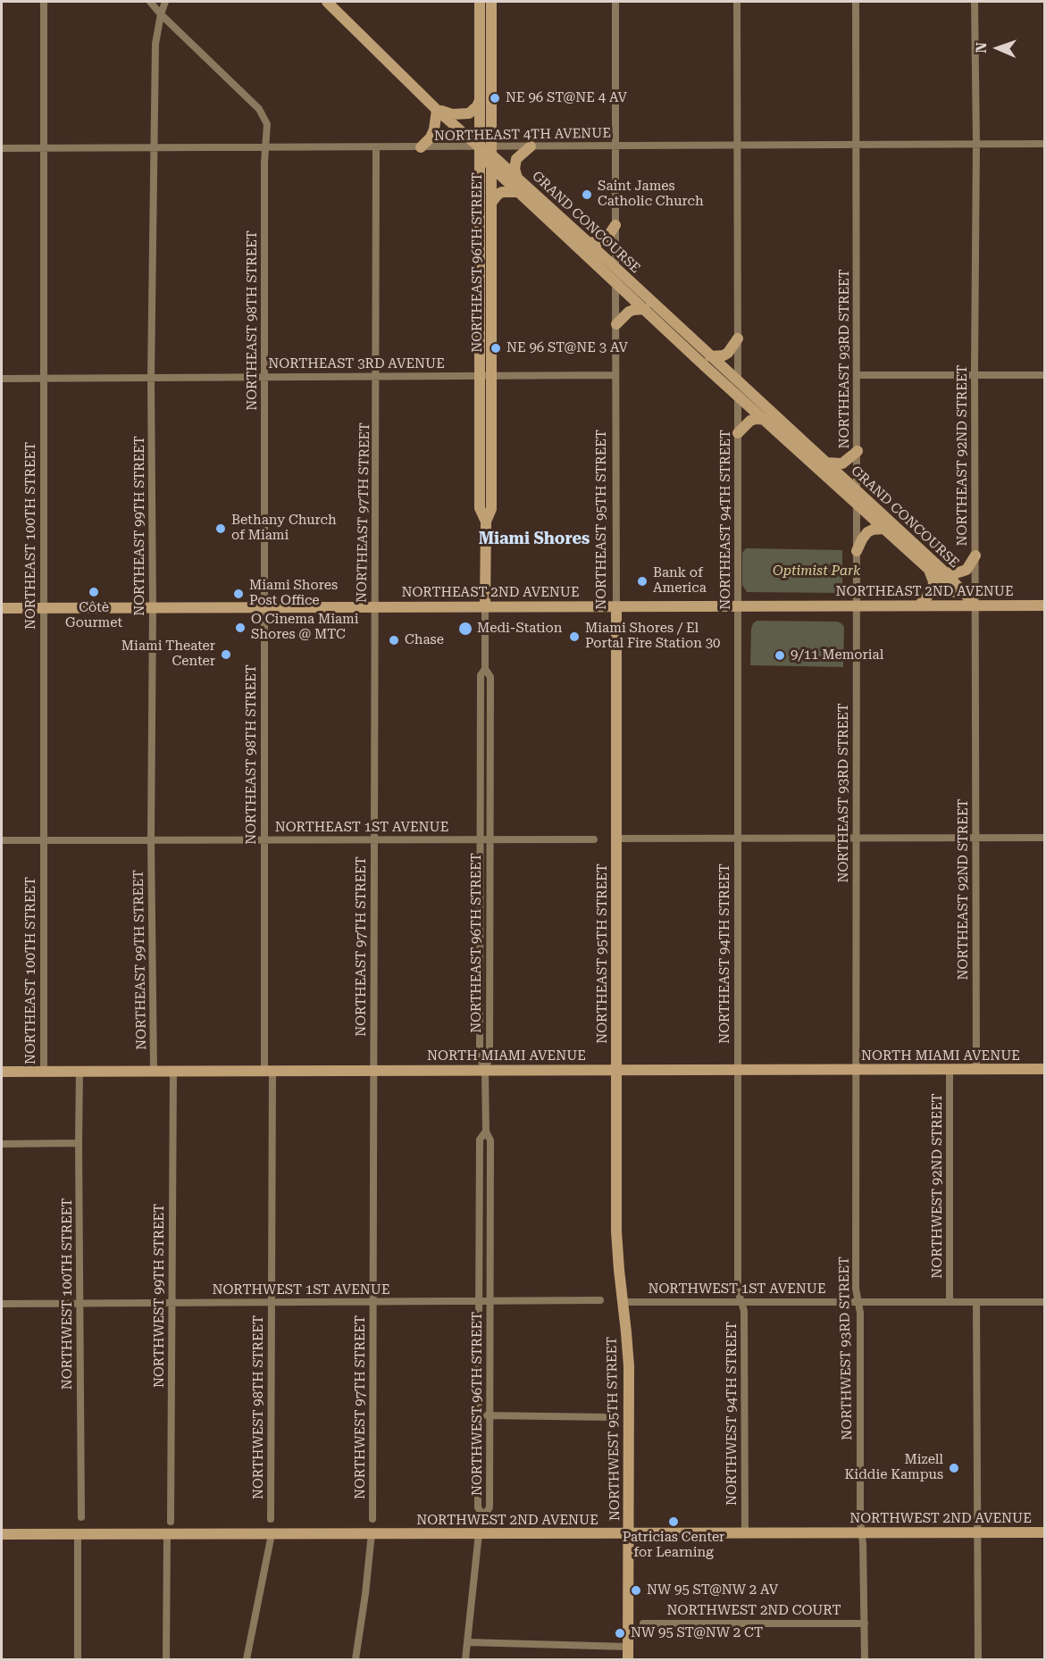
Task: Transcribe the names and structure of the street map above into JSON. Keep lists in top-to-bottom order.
{
  "streets": {
    "street": [
      "NORTHEAST 4TH AVENUE",
      "GRAND CONCOURSE",
      "NORTHEAST 96TH STREET",
      "NORTHEAST 98TH STREET",
      "NORTHEAST 93RD STREET",
      "NORTHEAST 3RD AVENUE",
      "NORTHEAST 92ND STREET",
      "NORTHEAST 97TH STREET",
      "NORTHEAST 95TH STREET",
      "NORTHEAST 94TH STREET",
      "NORTHEAST 99TH STREET",
      "NORTHEAST 100TH STREET",
      "NORTHEAST 2ND AVENUE",
      "NORTHEAST 1ST AVENUE",
      "NORTH MIAMI AVENUE",
      "NORTHWEST 92ND STREET",
      "NORTHWEST 1ST AVENUE",
      "NORTHWEST 100TH STREET",
      "NORTHWEST 99TH STREET",
      "NORTHWEST 93RD STREET",
      "NORTHWEST 96TH STREET",
      "NORTHWEST 98TH STREET",
      "NORTHWEST 97TH STREET",
      "NORTHWEST 94TH STREET",
      "NORTHWEST 95TH STREET",
      "NORTHWEST 2ND AVENUE",
      "NORTHWEST 2ND COURT"
    ]
  },
  "crossings": [
    ["NORTHEAST 4TH AVENUE", "GRAND CONCOURSE"],
    ["NORTHEAST 4TH AVENUE", "NORTHEAST 96TH STREET"],
    ["NORTHEAST 4TH AVENUE", "NORTHEAST 98TH STREET"],
    ["NORTHEAST 4TH AVENUE", "NORTHEAST 93RD STREET"],
    ["NORTHEAST 4TH AVENUE", "NORTHEAST 92ND STREET"],
    ["NORTHEAST 4TH AVENUE", "NORTHEAST 97TH STREET"],
    ["NORTHEAST 4TH AVENUE", "NORTHEAST 95TH STREET"],
    ["NORTHEAST 4TH AVENUE", "NORTHEAST 94TH STREET"],
    ["NORTHEAST 4TH AVENUE", "NORTHEAST 99TH STREET"],
    ["NORTHEAST 4TH AVENUE", "NORTHEAST 100TH STREET"],
    ["GRAND CONCOURSE", "NORTHEAST 96TH STREET"],
    ["GRAND CONCOURSE", "NORTHEAST 93RD STREET"],
    ["GRAND CONCOURSE", "NORTHEAST 92ND STREET"],
    ["GRAND CONCOURSE", "NORTHEAST 95TH STREET"],
    ["GRAND CONCOURSE", "NORTHEAST 94TH STREET"],
    ["GRAND CONCOURSE", "NORTHEAST 2ND AVENUE"],
    ["NORTHEAST 96TH STREET", "NORTHEAST 3RD AVENUE"],
    ["NORTHEAST 96TH STREET", "NORTHEAST 2ND AVENUE"],
    ["NORTHEAST 96TH STREET", "NORTHEAST 1ST AVENUE"],
    ["NORTHEAST 96TH STREET", "NORTH MIAMI AVENUE"],
    ["NORTHEAST 96TH STREET", "NORTHWEST 96TH STREET"],
    ["NORTHEAST 98TH STREET", "NORTHEAST 3RD AVENUE"],
    ["NORTHEAST 98TH STREET", "NORTHEAST 99TH STREET"],
    ["NORTHEAST 98TH STREET", "NORTHEAST 2ND AVENUE"],
    ["NORTHEAST 98TH STREET", "NORTHEAST 1ST AVENUE"],
    ["NORTHEAST 98TH STREET", "NORTH MIAMI AVENUE"],
    ["NORTHEAST 98TH STREET", "NORTHWEST 98TH STREET"],
    ["NORTHEAST 93RD STREET", "NORTHEAST 2ND AVENUE"],
    ["NORTHEAST 93RD STREET", "NORTH MIAMI AVENUE"],
    ["NORTHEAST 93RD STREET", "NORTHWEST 93RD STREET"],
    ["NORTHEAST 3RD AVENUE", "NORTHEAST 97TH STREET"],
    ["NORTHEAST 3RD AVENUE", "NORTHEAST 95TH STREET"],
    ["NORTHEAST 3RD AVENUE", "NORTHEAST 99TH STREET"],
    ["NORTHEAST 3RD AVENUE", "NORTHEAST 100TH STREET"],
    ["NORTHEAST 92ND STREET", "NORTHEAST 2ND AVENUE"],
    ["NORTHEAST 92ND STREET", "NORTH MIAMI AVENUE"],
    ["NORTHEAST 97TH STREET", "NORTHEAST 2ND AVENUE"],
    ["NORTHEAST 97TH STREET", "NORTHEAST 1ST AVENUE"],
    ["NORTHEAST 97TH STREET", "NORTH MIAMI AVENUE"],
    ["NORTHEAST 97TH STREET", "NORTHWEST 97TH STREET"],
    ["NORTHEAST 95TH STREET", "NORTHEAST 2ND AVENUE"],
    ["NORTHEAST 95TH STREET", "NORTH MIAMI AVENUE"],
    ["NORTHEAST 95TH STREET", "NORTHWEST 95TH STREET"],
    ["NORTHEAST 94TH STREET", "NORTHEAST 2ND AVENUE"],
    ["NORTHEAST 94TH STREET", "NORTH MIAMI AVENUE"],
    ["NORTHEAST 94TH STREET", "NORTHWEST 94TH STREET"],
    ["NORTHEAST 99TH STREET", "NORTHEAST 2ND AVENUE"],
    ["NORTHEAST 99TH STREET", "NORTHEAST 1ST AVENUE"],
    ["NORTHEAST 99TH STREET", "NORTH MIAMI AVENUE"],
    ["NORTHEAST 100TH STREET", "NORTHEAST 2ND AVENUE"],
    ["NORTHEAST 100TH STREET", "NORTHEAST 1ST AVENUE"],
    ["NORTHEAST 100TH STREET", "NORTH MIAMI AVENUE"],
    ["NORTH MIAMI AVENUE", "NORTHWEST 92ND STREET"],
    ["NORTH MIAMI AVENUE", "NORTHWEST 100TH STREET"],
    ["NORTH MIAMI AVENUE", "NORTHWEST 99TH STREET"],
    ["NORTH MIAMI AVENUE", "NORTHWEST 93RD STREET"],
    ["NORTH MIAMI AVENUE", "NORTHWEST 96TH STREET"],
    ["NORTH MIAMI AVENUE", "NORTHWEST 98TH STREET"],
    ["NORTH MIAMI AVENUE", "NORTHWEST 97TH STREET"],
    ["NORTH MIAMI AVENUE", "NORTHWEST 94TH STREET"],
    ["NORTH MIAMI AVENUE", "NORTHWEST 95TH STREET"],
    ["NORTHWEST 92ND STREET", "NORTHWEST 1ST AVENUE"],
    ["NORTHWEST 1ST AVENUE", "NORTHWEST 100TH STREET"],
    ["NORTHWEST 1ST AVENUE", "NORTHWEST 99TH STREET"],
    ["NORTHWEST 1ST AVENUE", "NORTHWEST 93RD STREET"],
    ["NORTHWEST 1ST AVENUE", "NORTHWEST 96TH STREET"],
    ["NORTHWEST 1ST AVENUE", "NORTHWEST 98TH STREET"],
    ["NORTHWEST 1ST AVENUE", "NORTHWEST 97TH STREET"],
    ["NORTHWEST 1ST AVENUE", "NORTHWEST 94TH STREET"],
    ["NORTHWEST 1ST AVENUE", "NORTHWEST 95TH STREET"],
    ["NORTHWEST 93RD STREET", "NORTHWEST 2ND AVENUE"],
    ["NORTHWEST 93RD STREET", "NORTHWEST 2ND COURT"],
    ["NORTHWEST 94TH STREET", "NORTHWEST 2ND AVENUE"],
    ["NORTHWEST 95TH STREET", "NORTHWEST 2ND AVENUE"]
  ],
  "districts": ["Miami Shores"],
  "parks": ["Optimist Park"],
  "places": [
    "NE 96 ST@NE 4 AV",
    "Saint James Catholic Church",
    "NE 96 ST@NE 3 AV",
    "Bethany Church of Miami",
    "Bank of America",
    "Côtè Gourmet",
    "Miami Shores Post Office",
    "O Cinema Miami Shores @ MTC",
    "Medi-Station",
    "Miami Shores / El Portal Fire Station 30",
    "Chase",
    "Miami Theater Center",
    "9/11 Memorial",
    "Mizell Kiddie Kampus",
    "Patricias Center for Learning",
    "NW 95 ST@NW 2 AV",
    "NW 95 ST@NW 2 CT"
  ],
  "north": "left"
}
